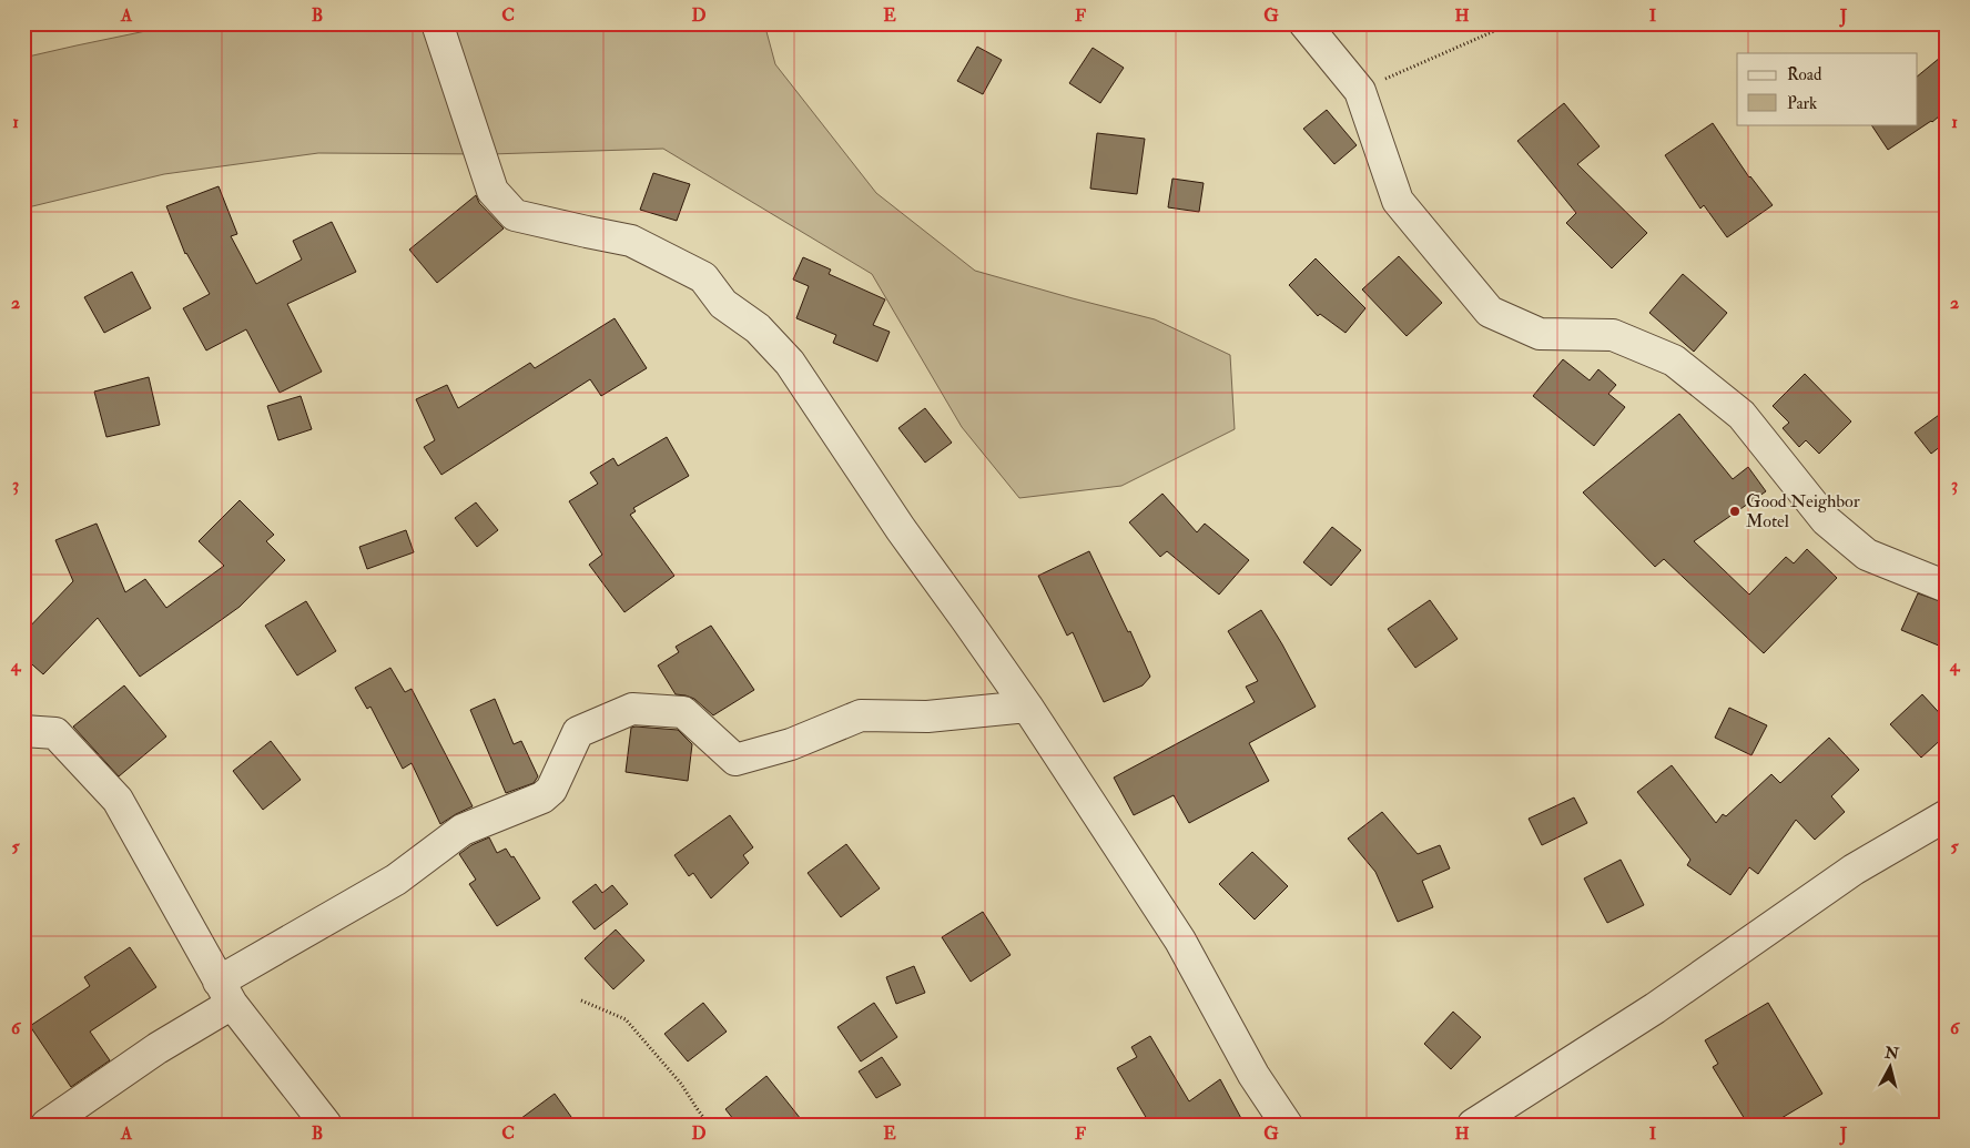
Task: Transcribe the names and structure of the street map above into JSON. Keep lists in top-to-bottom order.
{
  "places": ["Good Neighbor Motel"],
  "legend": ["Road", "Park"],
  "north": "top",
  "grid": {
    "columns": [
      "A",
      "B",
      "C",
      "D",
      "E",
      "F",
      "G",
      "H",
      "I",
      "J"
    ],
    "rows": [
      "1",
      "2",
      "3",
      "4",
      "5",
      "6"
    ]
  }
}
